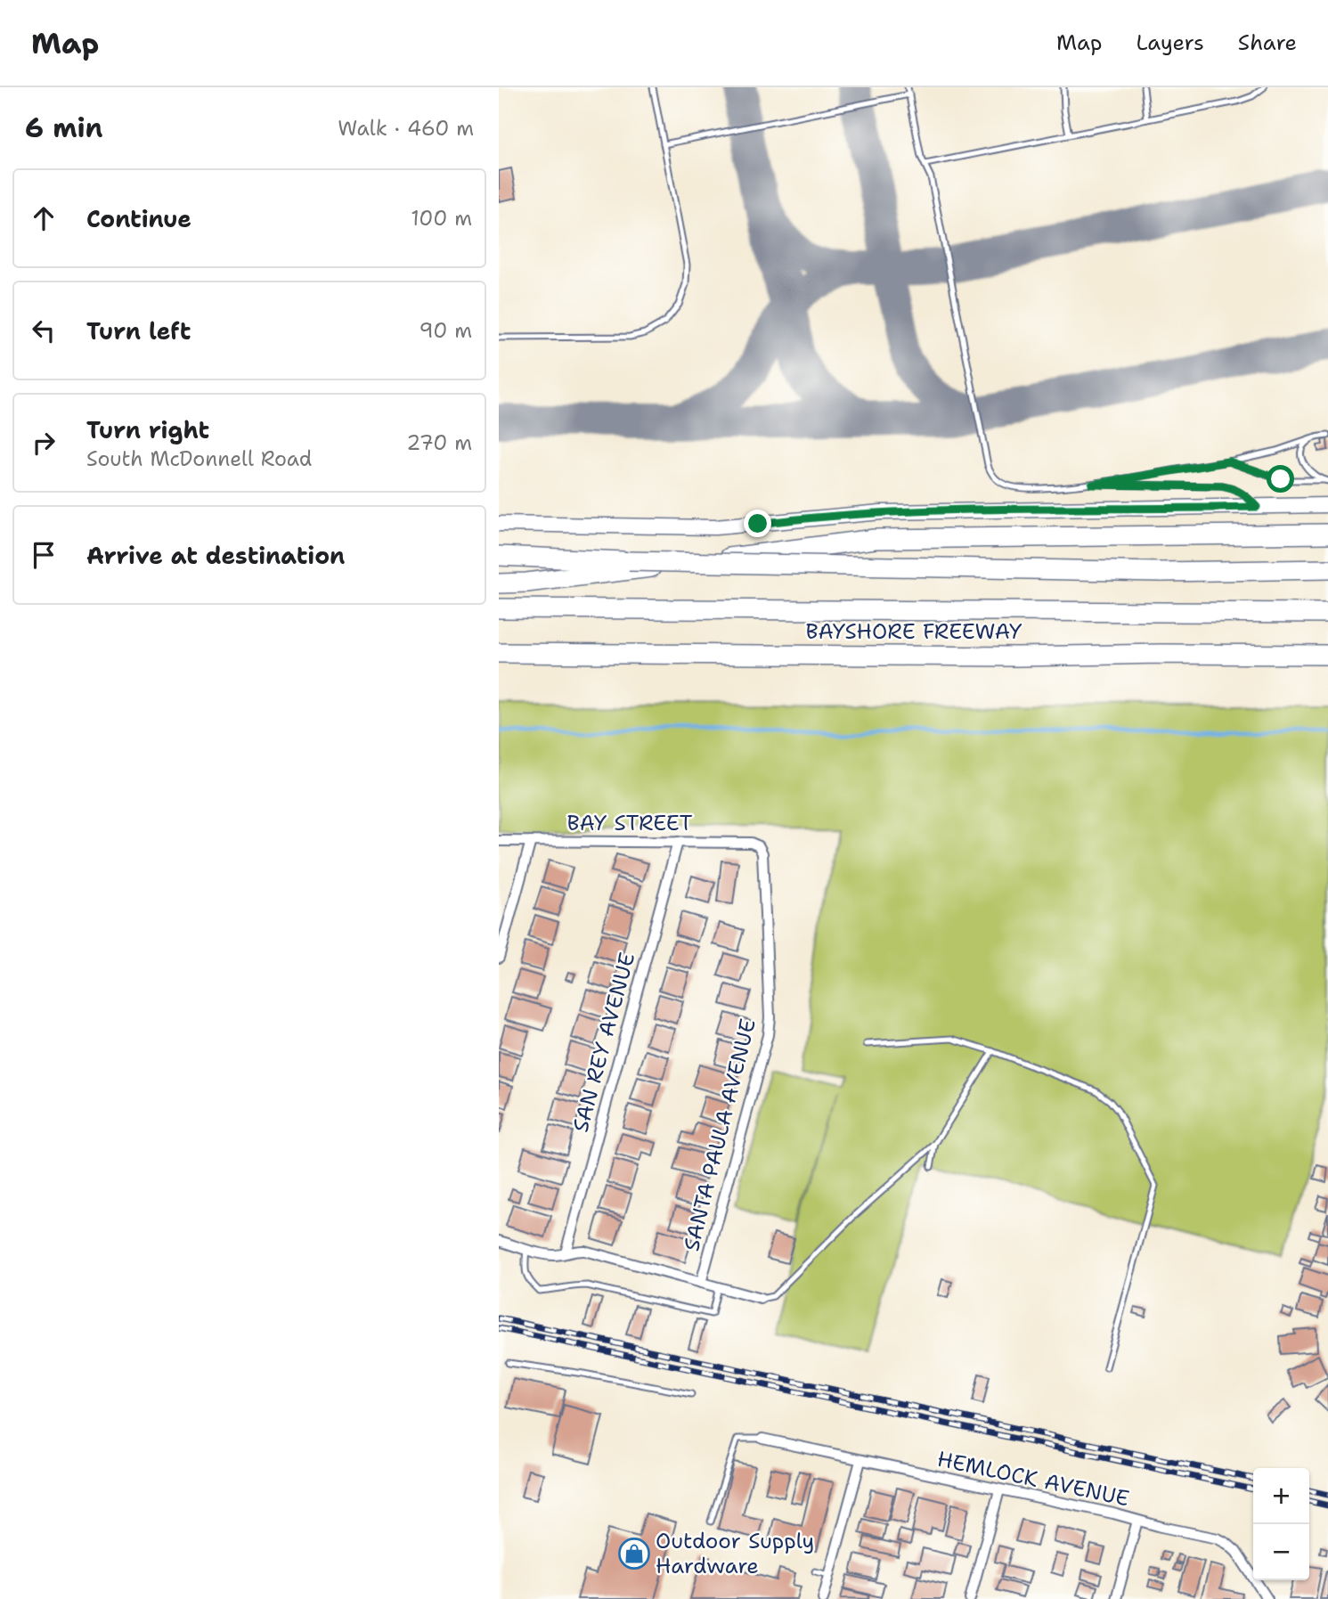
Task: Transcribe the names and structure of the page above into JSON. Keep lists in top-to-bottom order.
{
  "streets": {
    "highway": ["BAYSHORE FREEWAY"],
    "street": [
      "BAY STREET",
      "SAN REY AVENUE",
      "SANTA PAULA AVENUE",
      "HEMLOCK AVENUE"
    ]
  },
  "crossings": [
    ["BAY STREET", "SAN REY AVENUE"],
    ["BAY STREET", "SANTA PAULA AVENUE"]
  ],
  "places": {
    "shop": ["Outdoor Supply Hardware"]
  },
  "page": {
    "header": "Map",
    "nav": ["Map", "Layers", "Share"],
    "heading": ["6 min", "Walk · 460 m"],
    "list": [
      ["Continue", "100 m"],
      ["Turn left", "90 m"],
      ["Turn right", "South McDonnell Road", "270 m"],
      "Arrive at destination"
    ],
    "map_buttons": ["+", "−"]
  }
}
